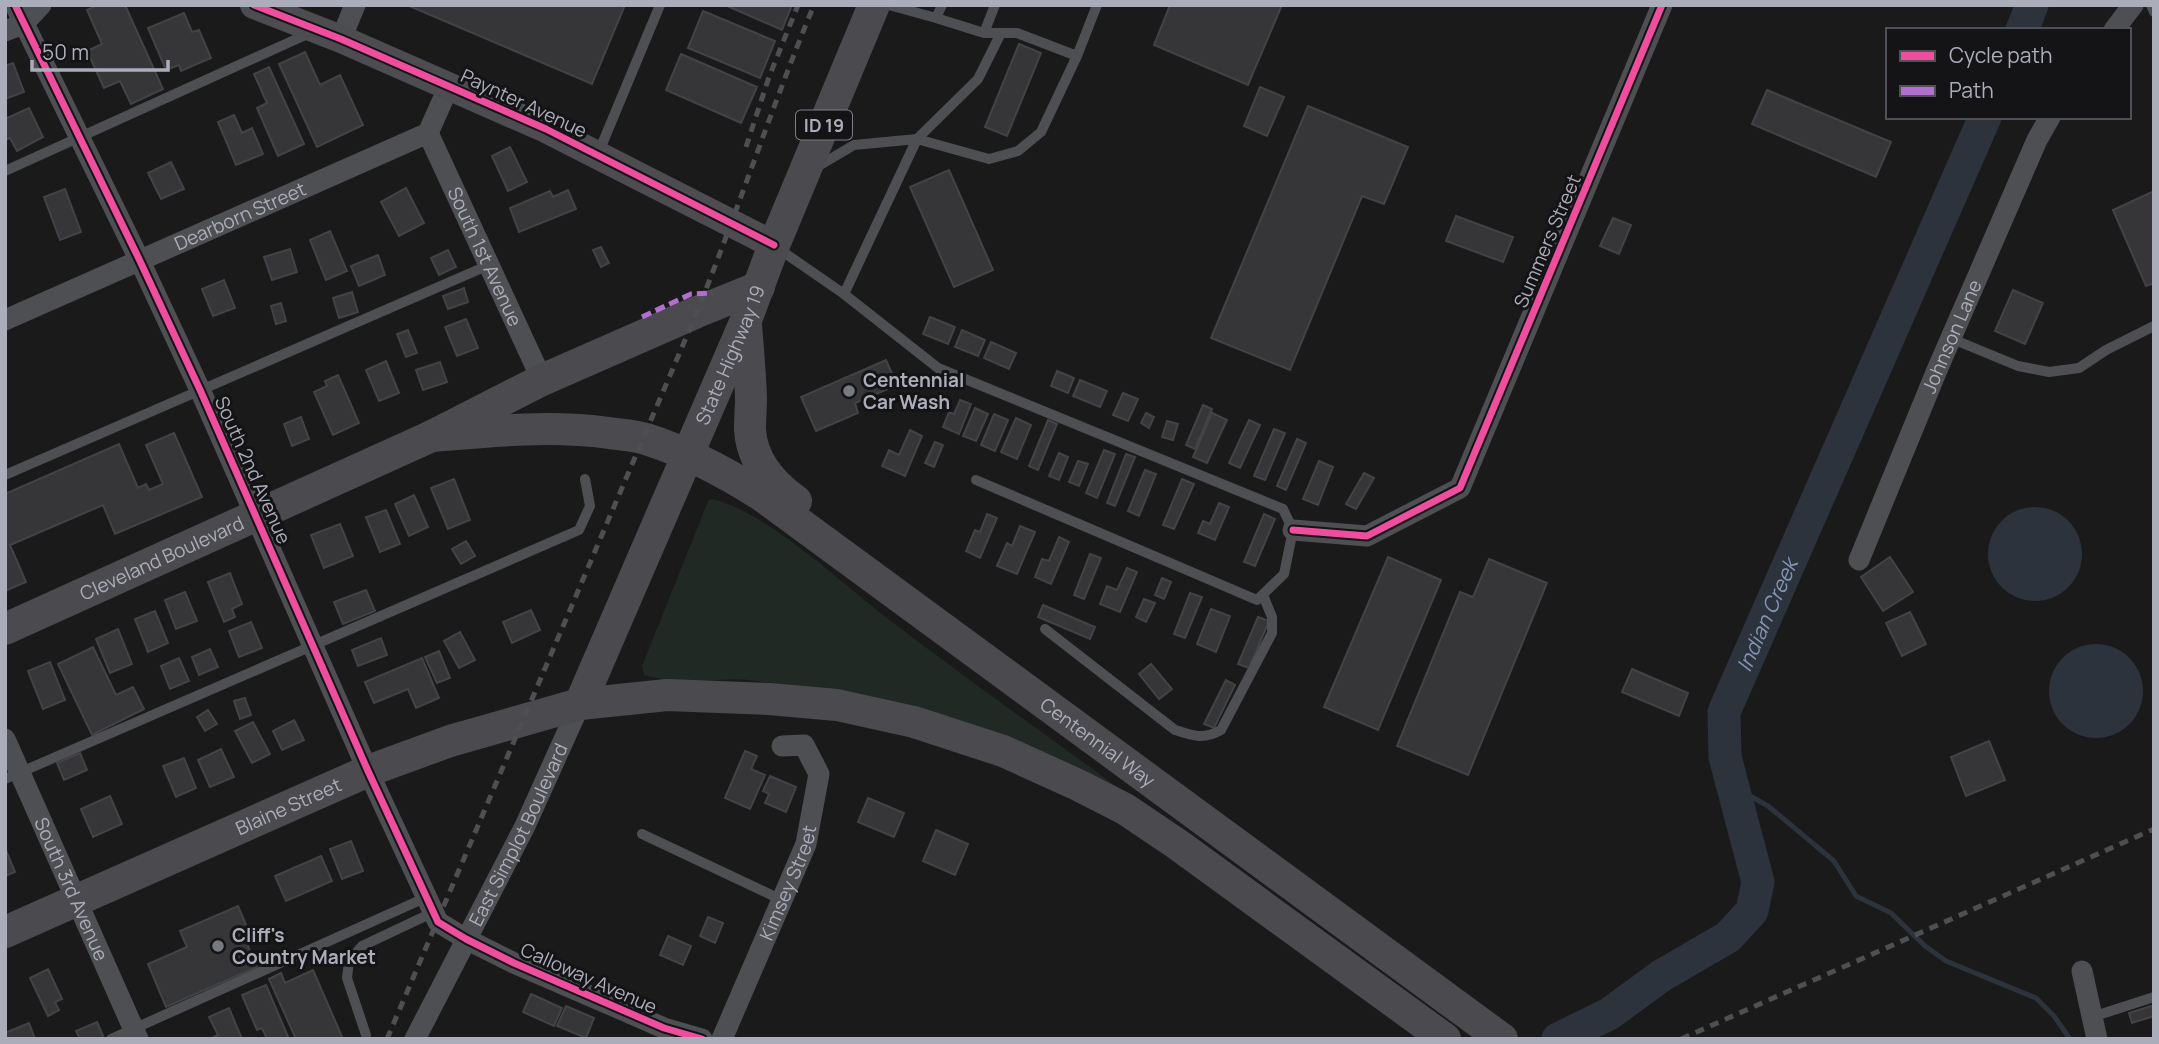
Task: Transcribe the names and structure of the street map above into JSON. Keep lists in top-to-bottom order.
{
  "streets": {
    "main road": [
      "ID 19",
      "State Highway 19",
      "Cleveland Boulevard",
      "Centennial Way",
      "Blaine Street"
    ],
    "street": [
      "Paynter Avenue",
      "Dearborn Street",
      "Summers Street",
      "South 1st Avenue",
      "Johnson Lane",
      "South 2nd Avenue",
      "East Simplot Boulevard",
      "Kimsey Street",
      "South 3rd Avenue",
      "Calloway Avenue"
    ]
  },
  "crossings": [
    ["Paynter Avenue", "State Highway 19"],
    ["Dearborn Street", "South 1st Avenue"],
    ["Dearborn Street", "South 2nd Avenue"],
    ["South 1st Avenue", "Cleveland Boulevard"],
    ["State Highway 19", "Cleveland Boulevard"],
    ["State Highway 19", "Centennial Way"],
    ["State Highway 19", "Blaine Street"],
    ["State Highway 19", "East Simplot Boulevard"],
    ["South 2nd Avenue", "Cleveland Boulevard"],
    ["South 2nd Avenue", "Blaine Street"],
    ["South 2nd Avenue", "East Simplot Boulevard"],
    ["South 2nd Avenue", "Calloway Avenue"],
    ["Cleveland Boulevard", "Centennial Way"],
    ["Centennial Way", "Blaine Street"],
    ["Centennial Way", "East Simplot Boulevard"],
    ["Blaine Street", "East Simplot Boulevard"],
    ["Blaine Street", "South 3rd Avenue"],
    ["East Simplot Boulevard", "Calloway Avenue"]
  ],
  "water": ["Indian Creek"],
  "places": ["Centennial Car Wash", "Cliff's Country Market"],
  "legend": ["Cycle path", "Path"],
  "scale_bar": "50 m"
}
